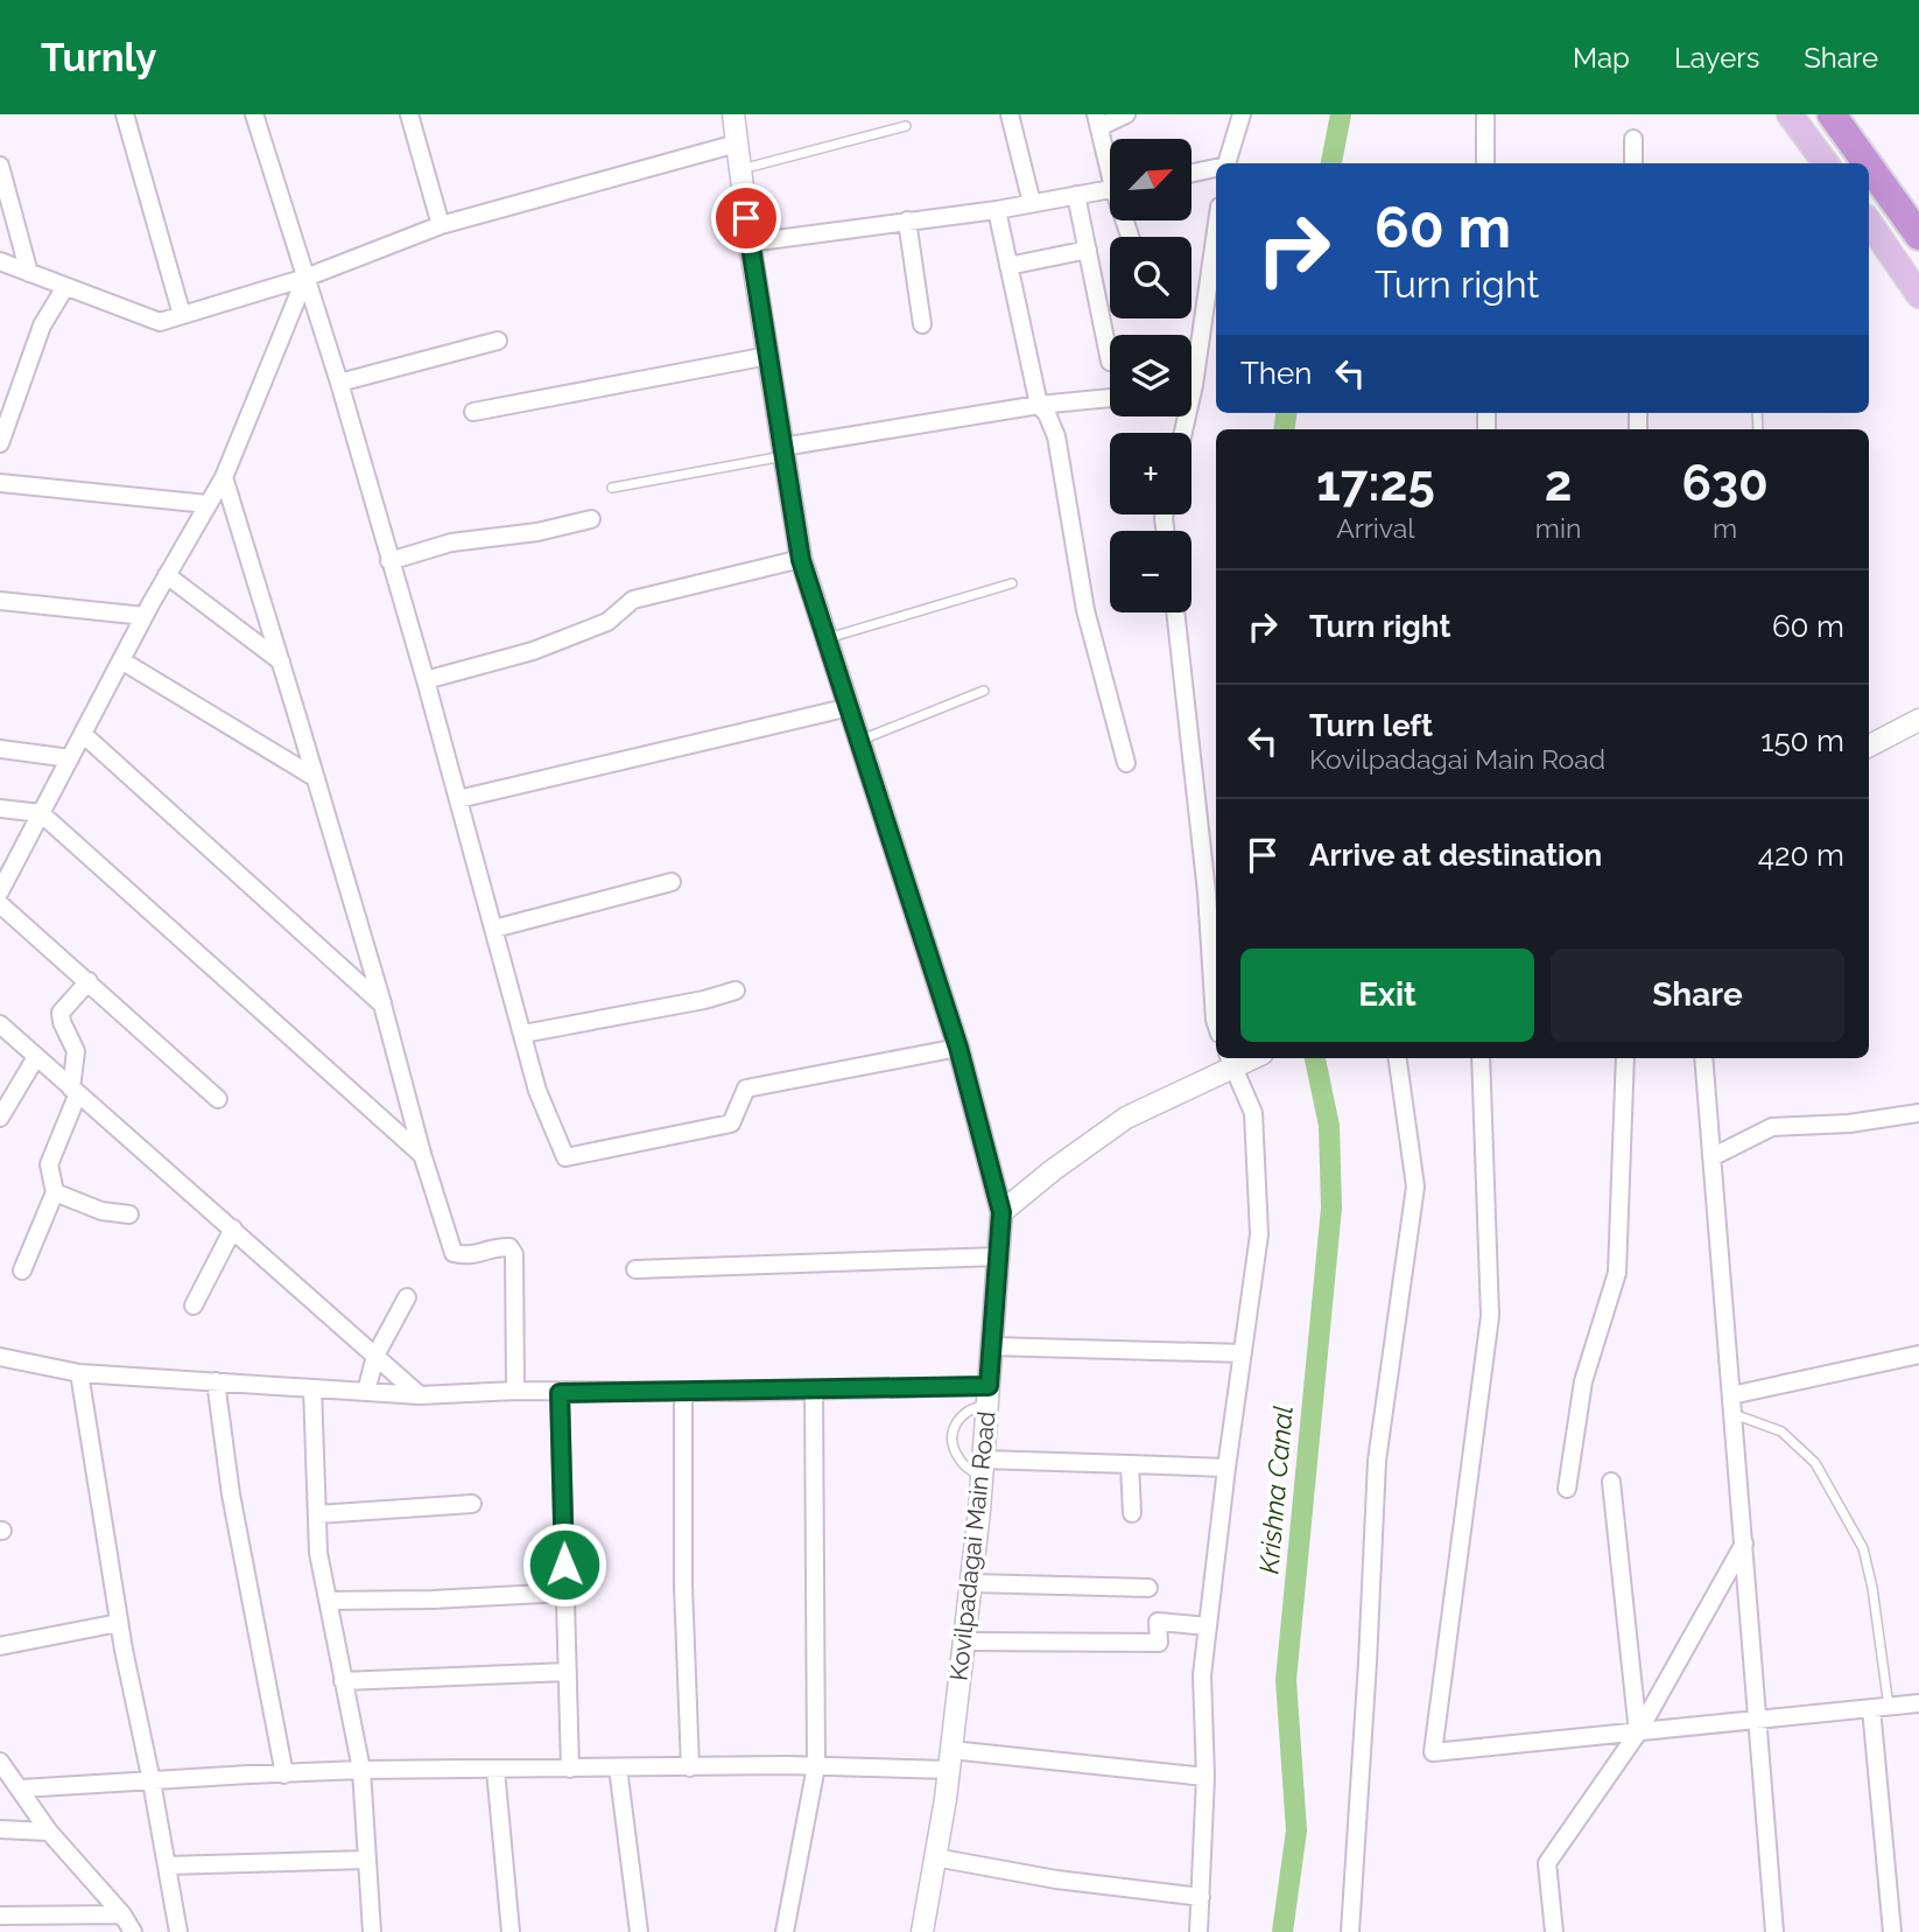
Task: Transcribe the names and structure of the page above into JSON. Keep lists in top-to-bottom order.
{
  "streets": {
    "street": ["Kovilpadagai Main Road"]
  },
  "water": ["Krishna Canal"],
  "north": "top right",
  "page": {
    "header": "Turnly",
    "nav": ["Map", "Layers", "Share"],
    "map_buttons": ["+", "−"],
    "turn": ["60 m", "Turn right"],
    "then": "Then",
    "eta": [
      "17:25",
      "Arrival",
      "2",
      "min",
      "630",
      "m"
    ],
    "list": [
      {
        "name": "Turn right",
        "value": "60 m"
      },
      {
        "name": "Turn left",
        "note": "Kovilpadagai Main Road",
        "value": "150 m"
      },
      {
        "name": "Arrive at destination",
        "value": "420 m"
      }
    ],
    "buttons": ["Exit", "Share"]
  }
}
